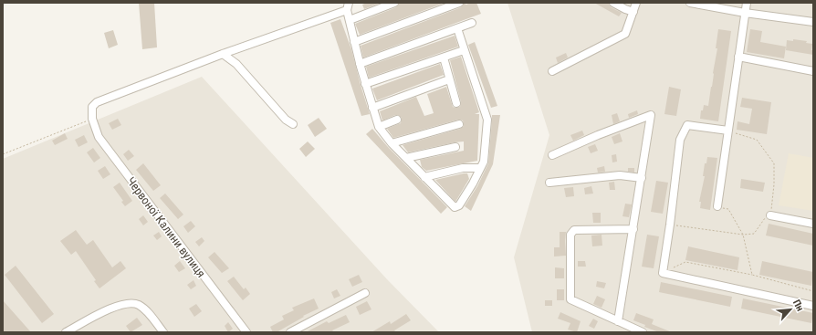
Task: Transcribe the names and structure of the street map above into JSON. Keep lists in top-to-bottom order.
{
  "streets": {
    "street": ["Червоної Калини вулиця"]
  },
  "north": "top right"
}
